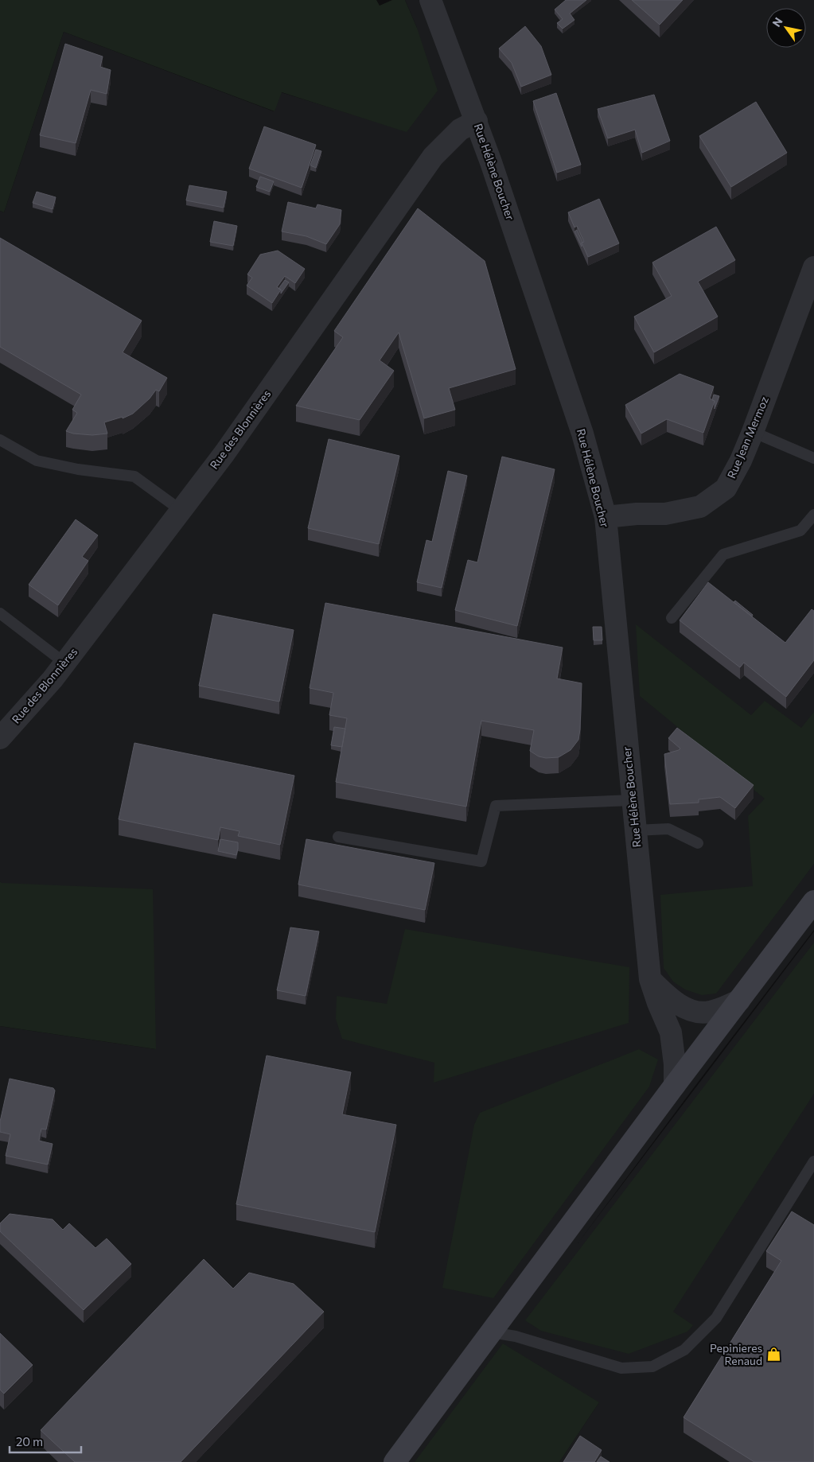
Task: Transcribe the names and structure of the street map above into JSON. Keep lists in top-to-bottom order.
{
  "streets": {
    "street": ["Rue Hélène Boucher", "Rue des Blonnières", "Rue Jean Mermoz"]
  },
  "crossings": [
    ["Rue Hélène Boucher", "Rue des Blonnières"],
    ["Rue Hélène Boucher", "Rue Jean Mermoz"]
  ],
  "places": {
    "shop": ["Pepinieres Renaud"]
  },
  "scale_bar": "20 m",
  "north": "top left"
}
